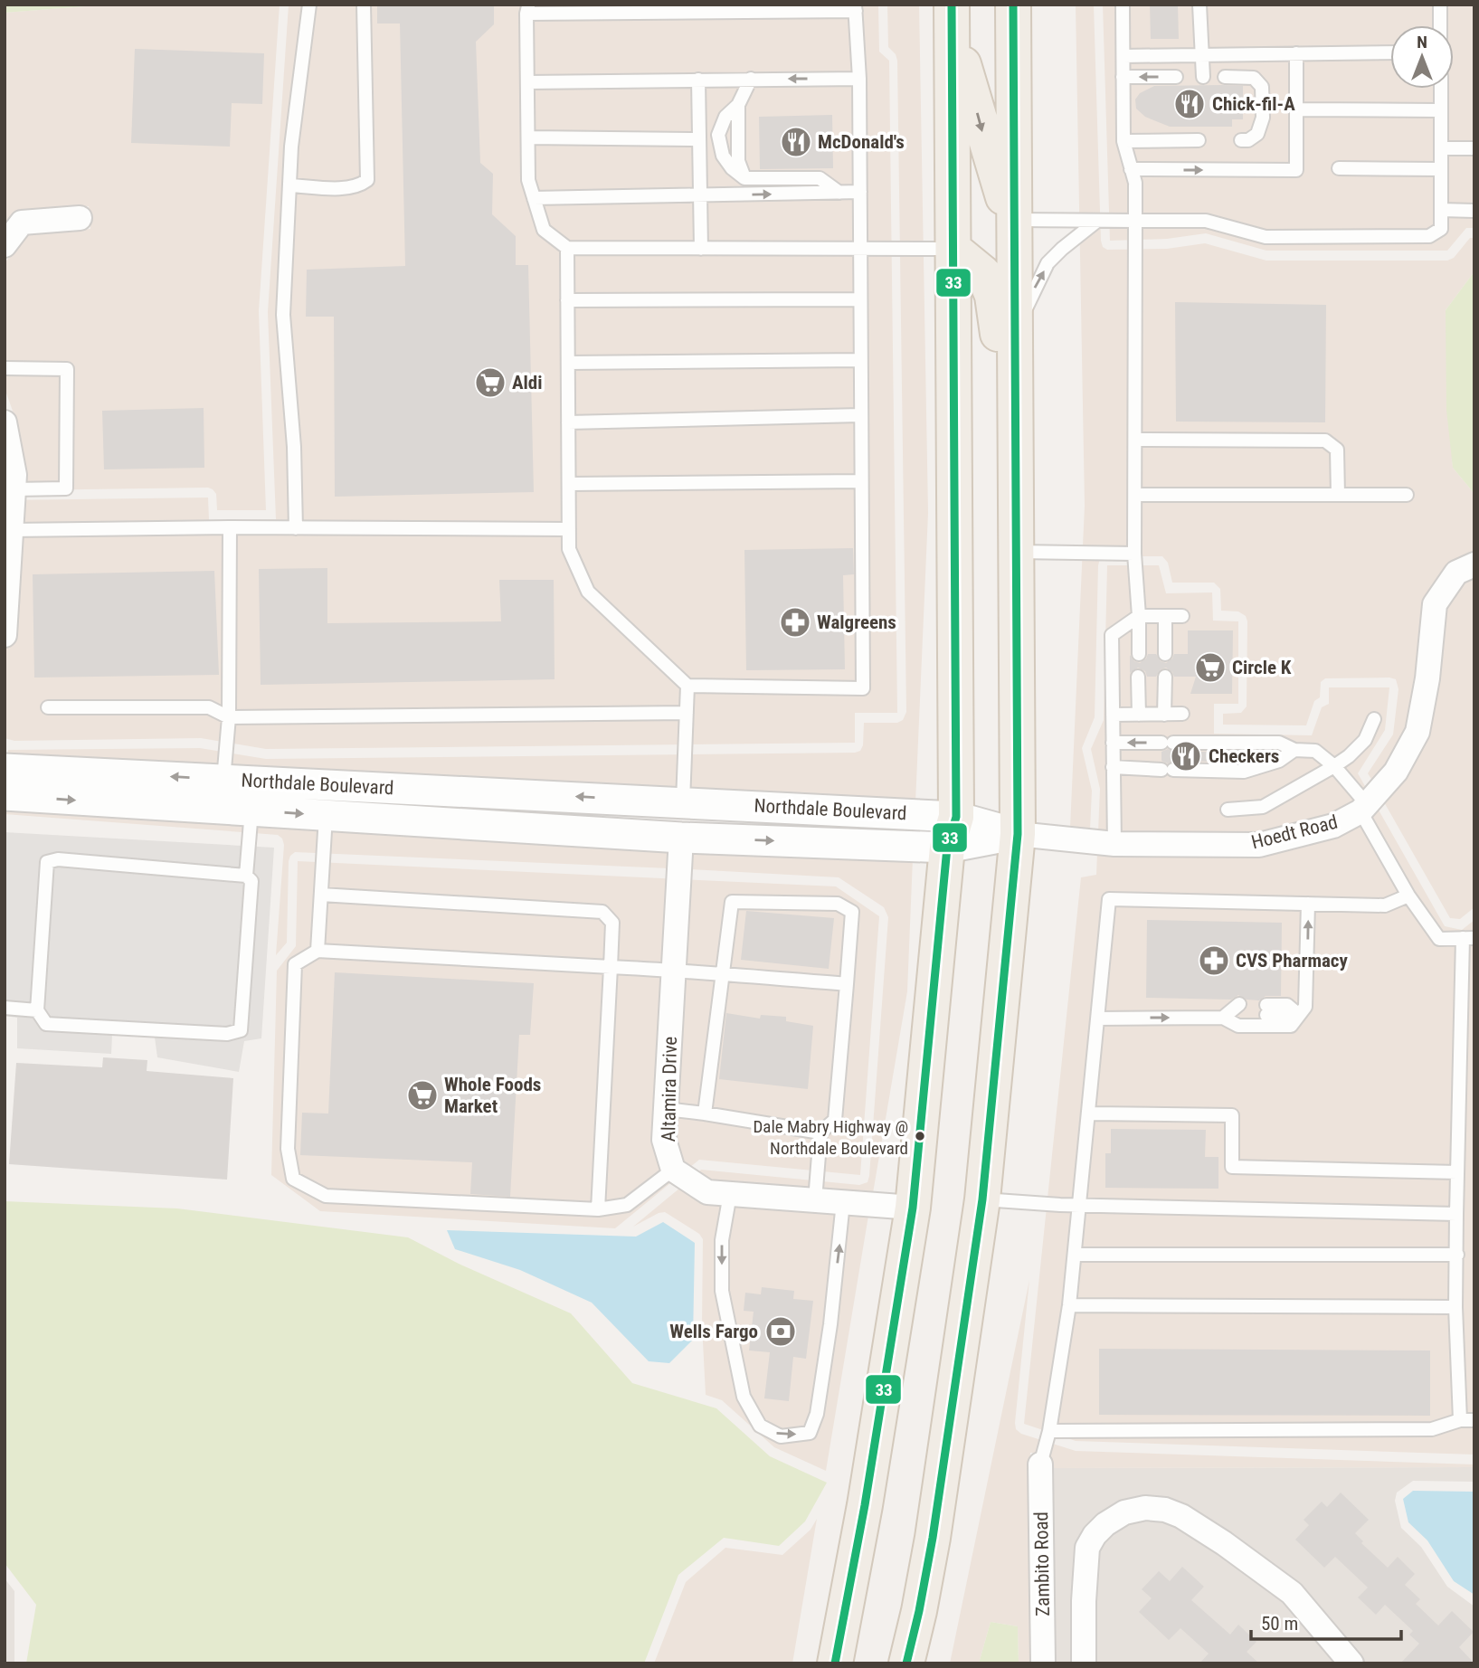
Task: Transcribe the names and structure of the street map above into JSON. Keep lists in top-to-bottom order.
{
  "streets": {
    "street": [
      "Northdale Boulevard",
      "Hoedt Road",
      "Altamira Drive",
      "Zambito Road"
    ]
  },
  "crossings": [
    ["Northdale Boulevard", "Hoedt Road"],
    ["Northdale Boulevard", "Altamira Drive"]
  ],
  "places": {
    "restaurant": ["Chick-fil-A", "McDonald's", "Checkers"],
    "supermarket": ["Aldi", "Circle K", "Whole Foods Market"],
    "pharmacy": ["Walgreens", "CVS Pharmacy"],
    "other": ["Dale Mabry Highway @ Northdale Boulevard"],
    "bank": ["Wells Fargo"]
  },
  "lines": ["transit line 33"],
  "scale_bar": "50 m",
  "north": "top"
}
